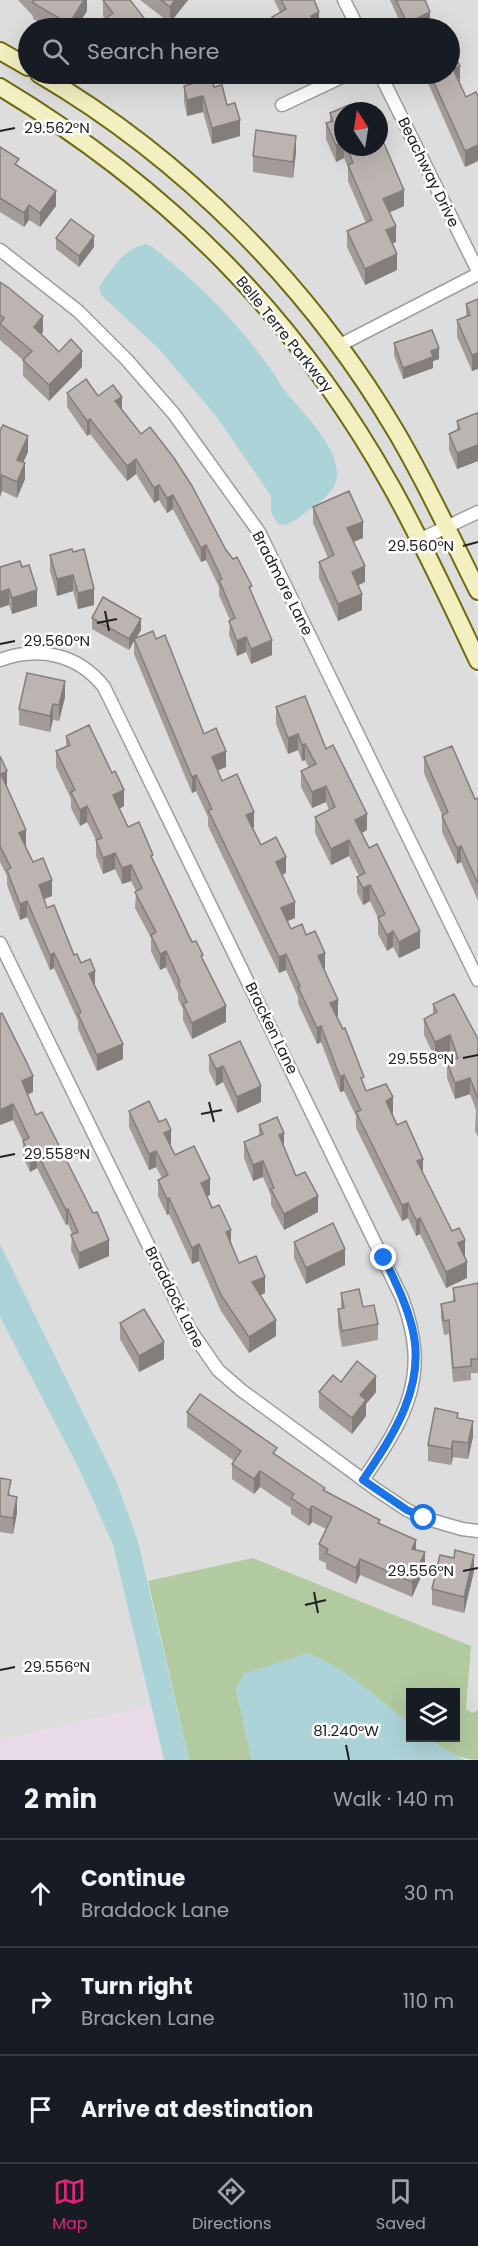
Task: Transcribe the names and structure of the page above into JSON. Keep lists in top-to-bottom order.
{
  "streets": {
    "main road": ["Belle Terre Parkway"],
    "street": [
      "Beachway Drive",
      "Bradmore Lane",
      "Bracken Lane",
      "Braddock Lane"
    ]
  },
  "crossings": [
    ["Bracken Lane", "Braddock Lane"]
  ],
  "north": "top",
  "page": {
    "search": "Search here",
    "heading": ["2 min", "Walk · 140 m"],
    "list": [
      ["Continue", "Braddock Lane", "30 m"],
      ["Turn right", "Bracken Lane", "110 m"],
      "Arrive at destination"
    ],
    "nav": ["Map", "Directions", "Saved"]
  },
  "coordinates": [
    "29.562°N",
    "29.560°N",
    "29.558°N",
    "29.556°N",
    "81.240°W"
  ]
}
